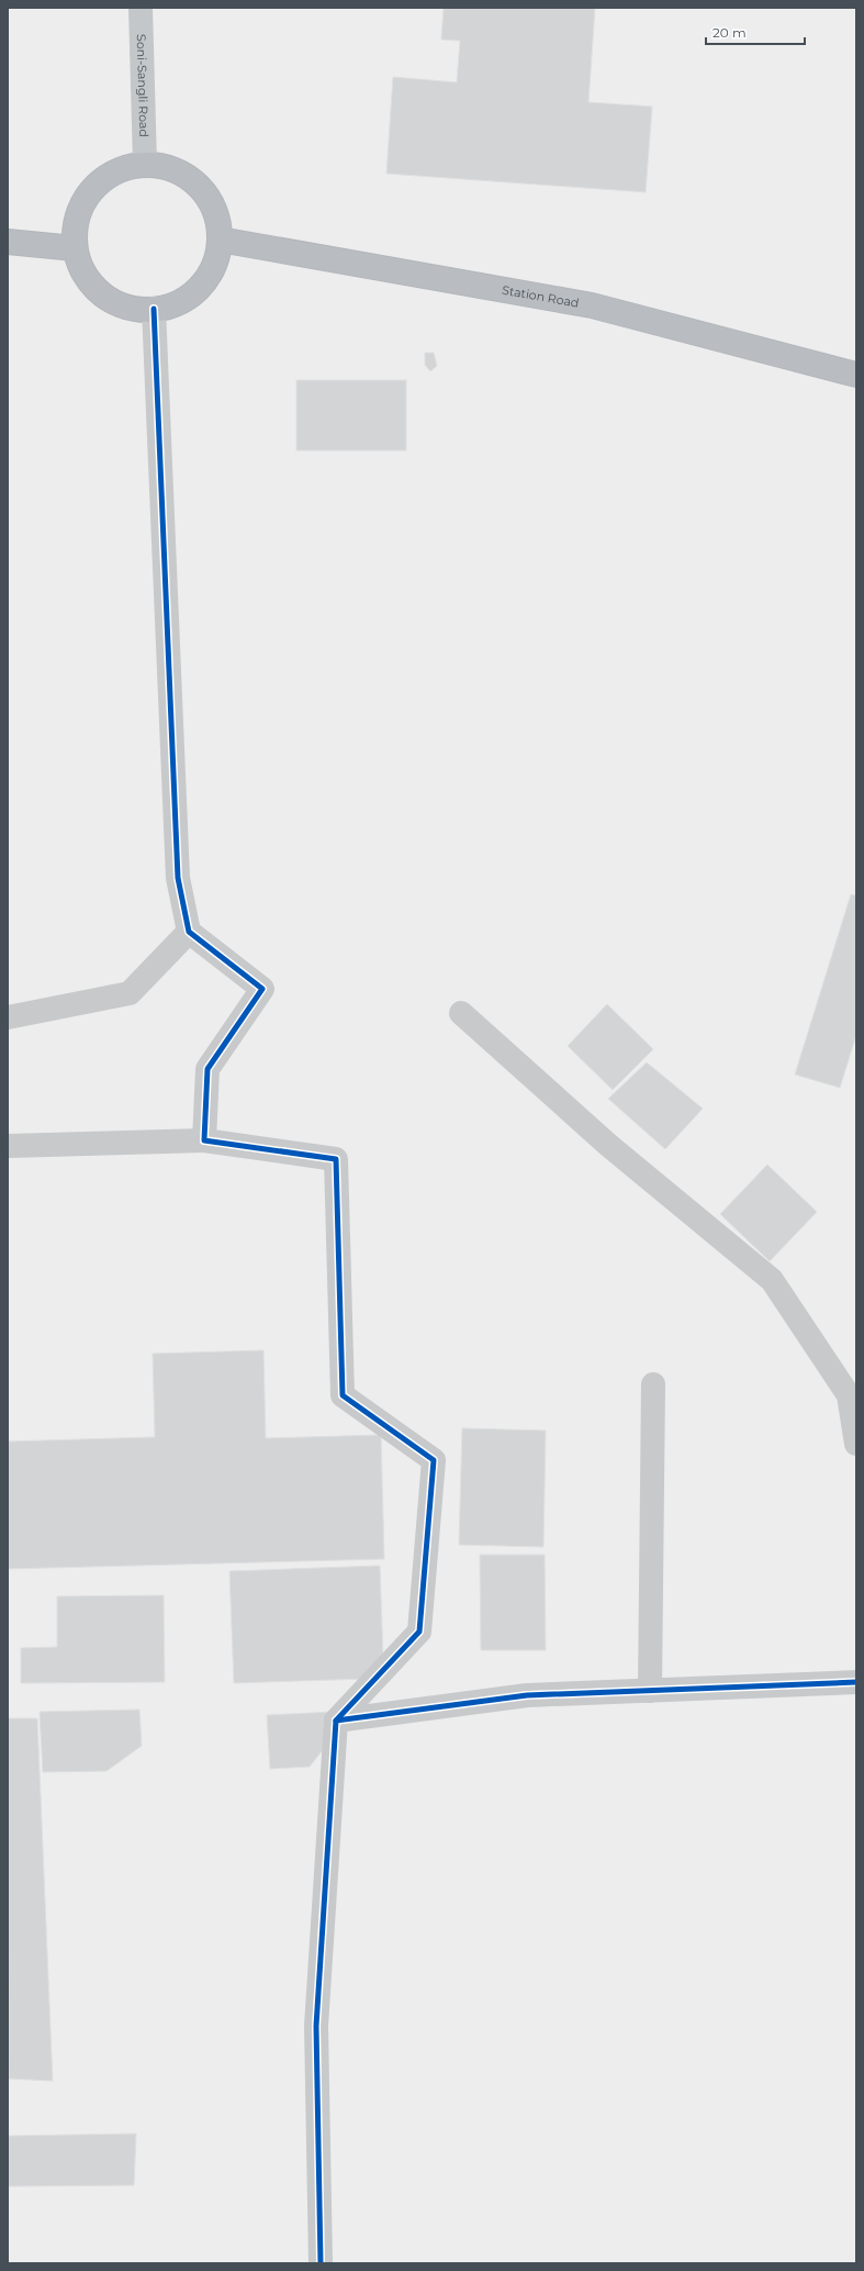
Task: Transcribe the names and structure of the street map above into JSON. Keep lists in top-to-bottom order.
{
  "streets": {
    "highway": ["Station Road"],
    "main road": ["Soni-Sangli Road"]
  },
  "crossings": [
    ["Soni-Sangli Road", "Station Road"]
  ],
  "scale_bar": "20 m"
}
